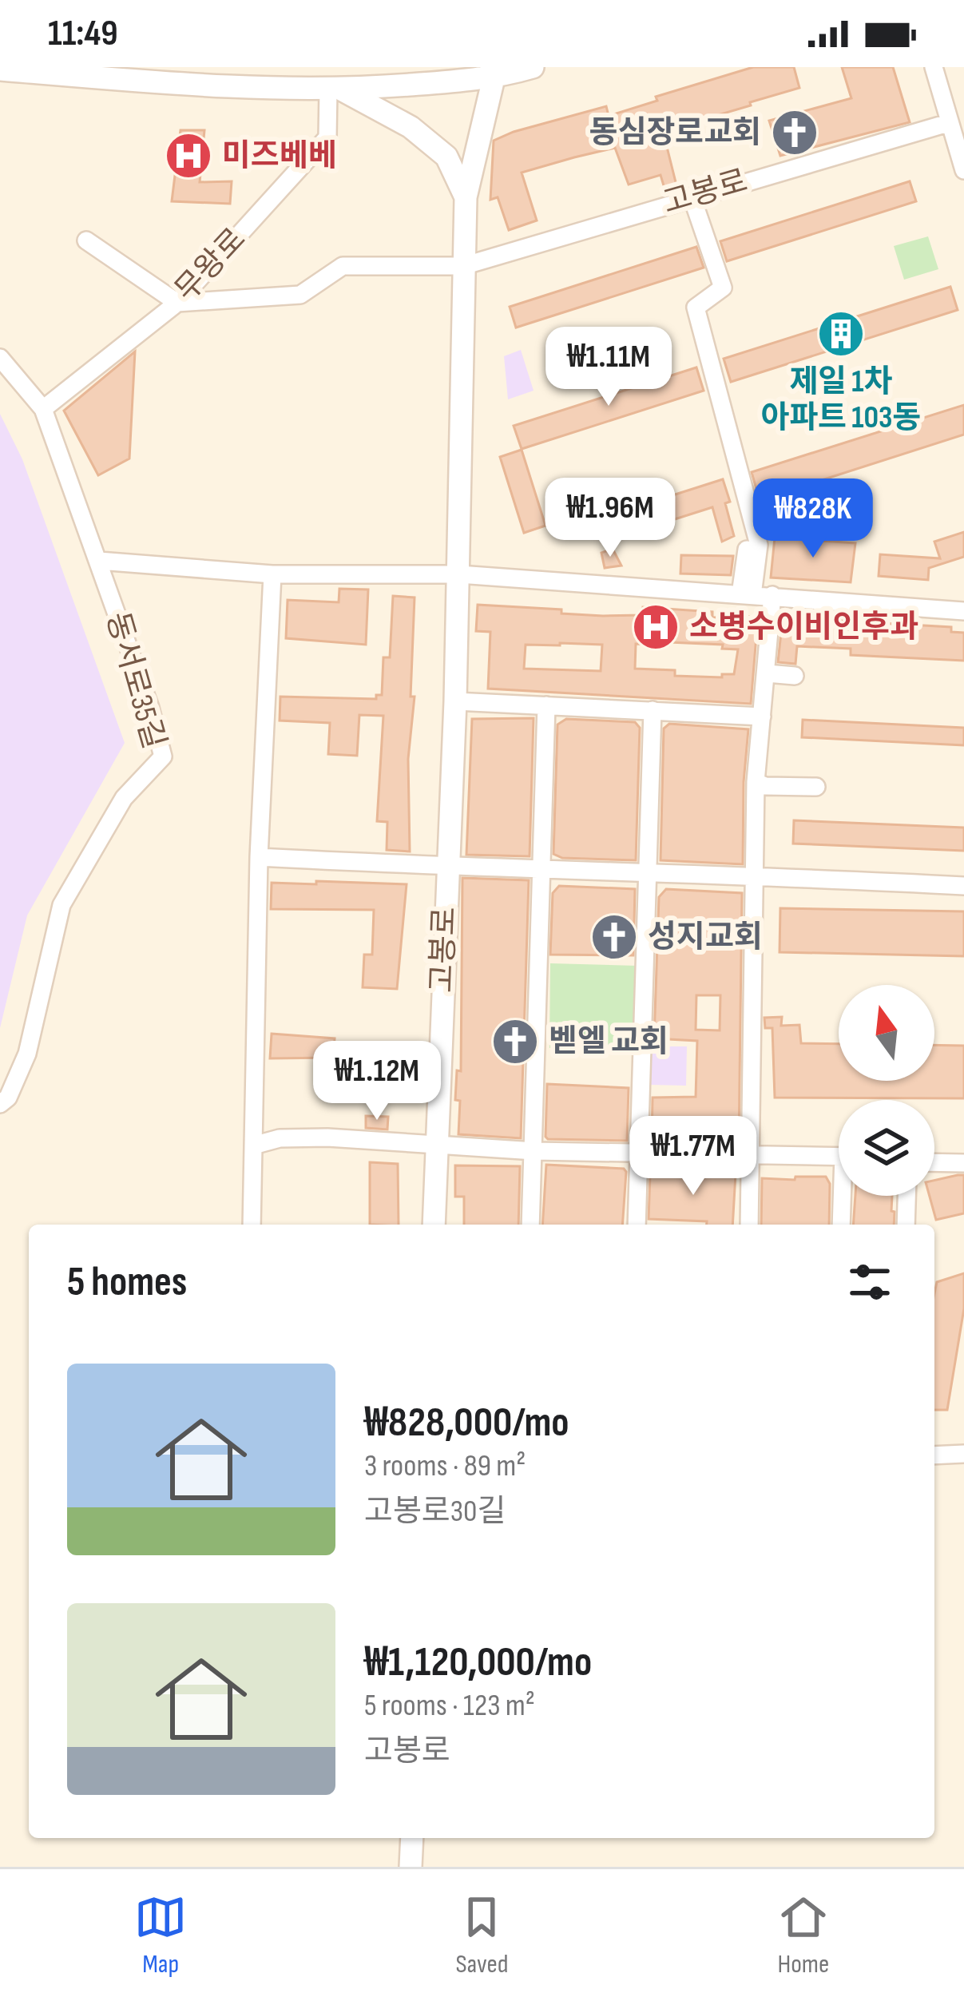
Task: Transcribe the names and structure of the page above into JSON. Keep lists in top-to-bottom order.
{
  "streets": {
    "street": ["고봉로", "무왕로", "동서로35길"]
  },
  "crossings": [
    ["무왕로", "동서로35길"]
  ],
  "places": {
    "church": ["동심장로교회", "성지교회", "벧엘 교회"],
    "hospital": ["미즈베베", "소병수이비인후과"],
    "building": ["제일 1차 아파트 103동"]
  },
  "north": "top",
  "page": {
    "status": "11:49",
    "price": [
      "₩1.11M",
      "₩1.96M",
      "₩828K",
      "₩1.12M",
      "₩1.77M"
    ],
    "heading": "5 homes",
    "list": [
      {
        "name": "₩828,000/mo",
        "note": "3 rooms · 89 m² · 고봉로30길"
      },
      {
        "name": "₩1,120,000/mo",
        "note": "5 rooms · 123 m² · 고봉로"
      }
    ],
    "tabs": ["Map", "Saved", "Home"]
  }
}
